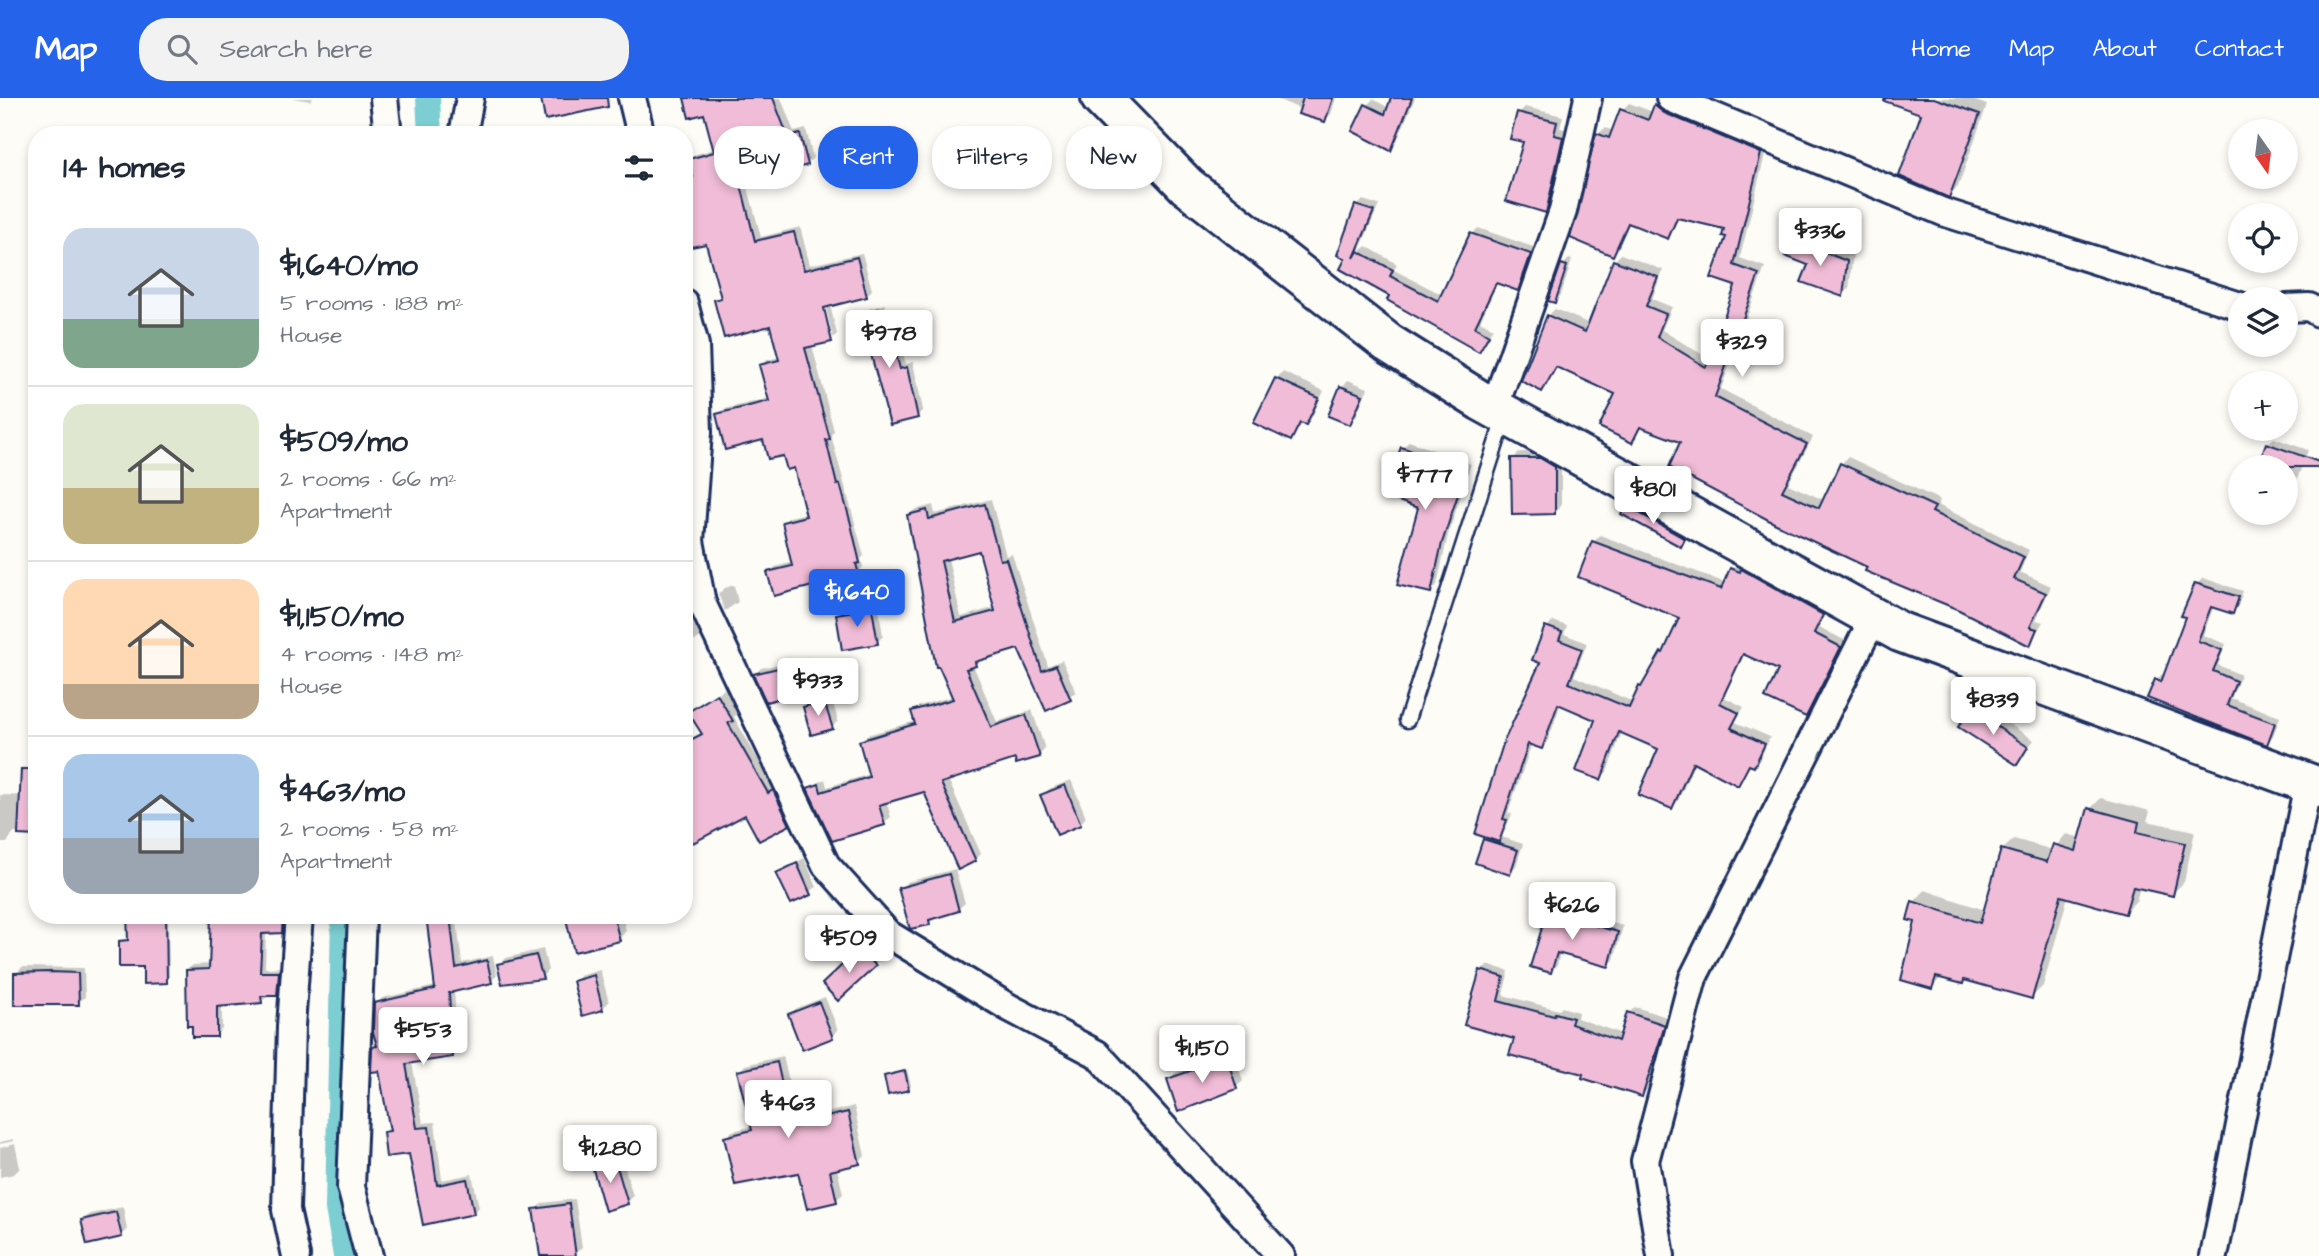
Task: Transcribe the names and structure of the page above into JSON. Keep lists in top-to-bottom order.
{
  "north": "bottom",
  "page": {
    "header": "Map",
    "search": "Search here",
    "nav": [
      "Home",
      "Map",
      "About",
      "Contact"
    ],
    "map_buttons": ["+", "−"],
    "chip": [
      "Buy",
      "Rent",
      "Filters",
      "New"
    ],
    "heading": "14 homes",
    "price": [
      "$336",
      "$978",
      "$329",
      "$777",
      "$801",
      "$1,640",
      "$933",
      "$839",
      "$626",
      "$509",
      "$553",
      "$1,150",
      "$463",
      "$1,280"
    ],
    "list": [
      {
        "name": "$1,640/mo",
        "note": "5 rooms · 188 m² · House"
      },
      {
        "name": "$509/mo",
        "note": "2 rooms · 66 m² · Apartment"
      },
      {
        "name": "$1,150/mo",
        "note": "4 rooms · 148 m² · House"
      },
      {
        "name": "$463/mo",
        "note": "2 rooms · 58 m² · Apartment"
      }
    ]
  }
}
